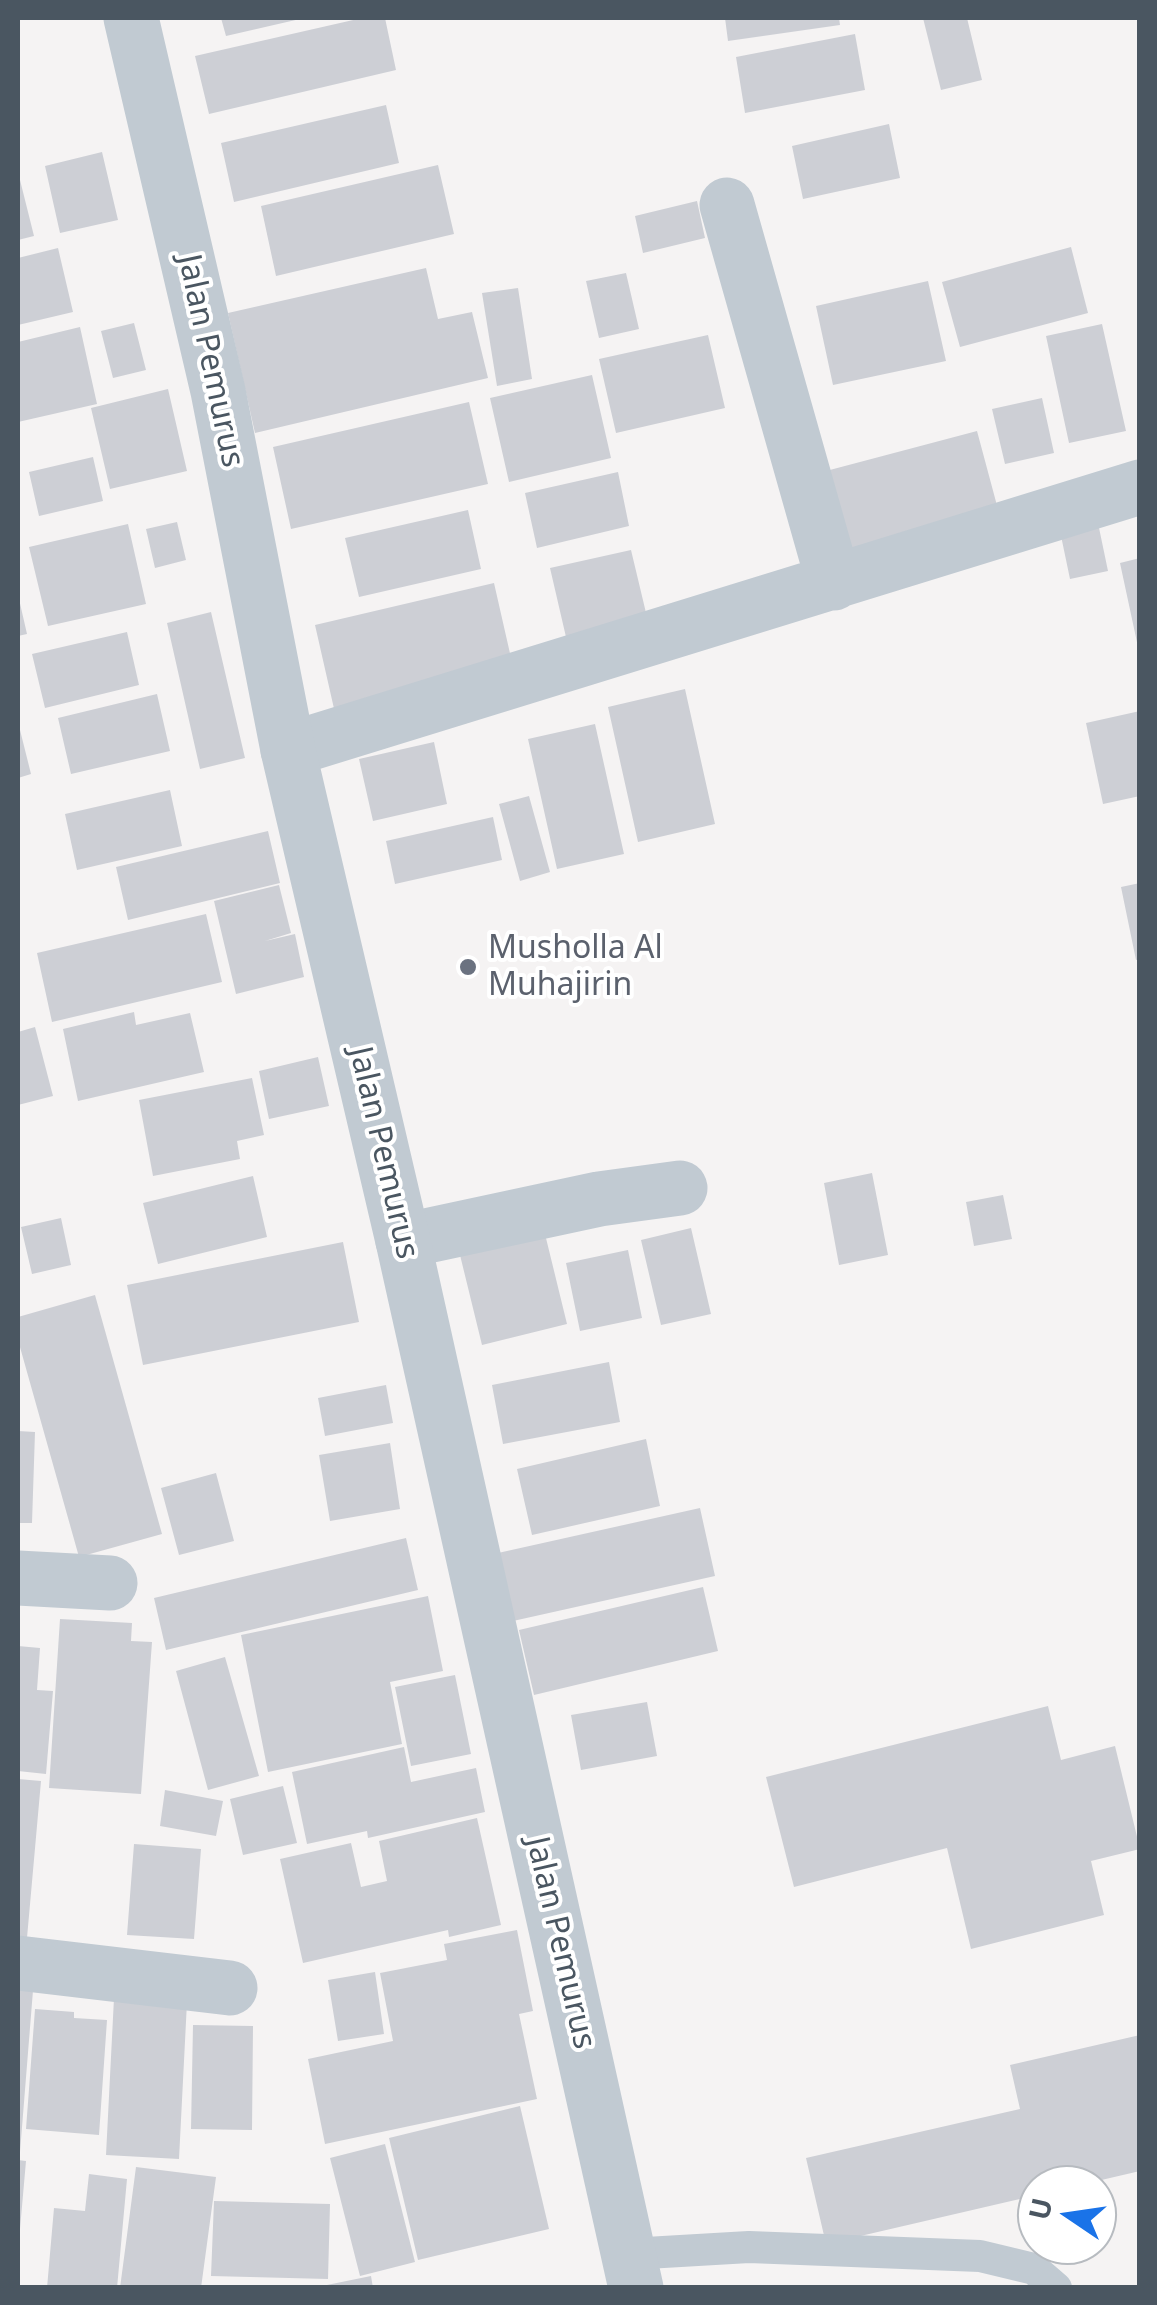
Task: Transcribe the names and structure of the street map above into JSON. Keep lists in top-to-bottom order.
{
  "streets": {
    "street": ["Jalan Pemurus"]
  },
  "places": ["Musholla Al Muhajirin"],
  "north": "left"
}
